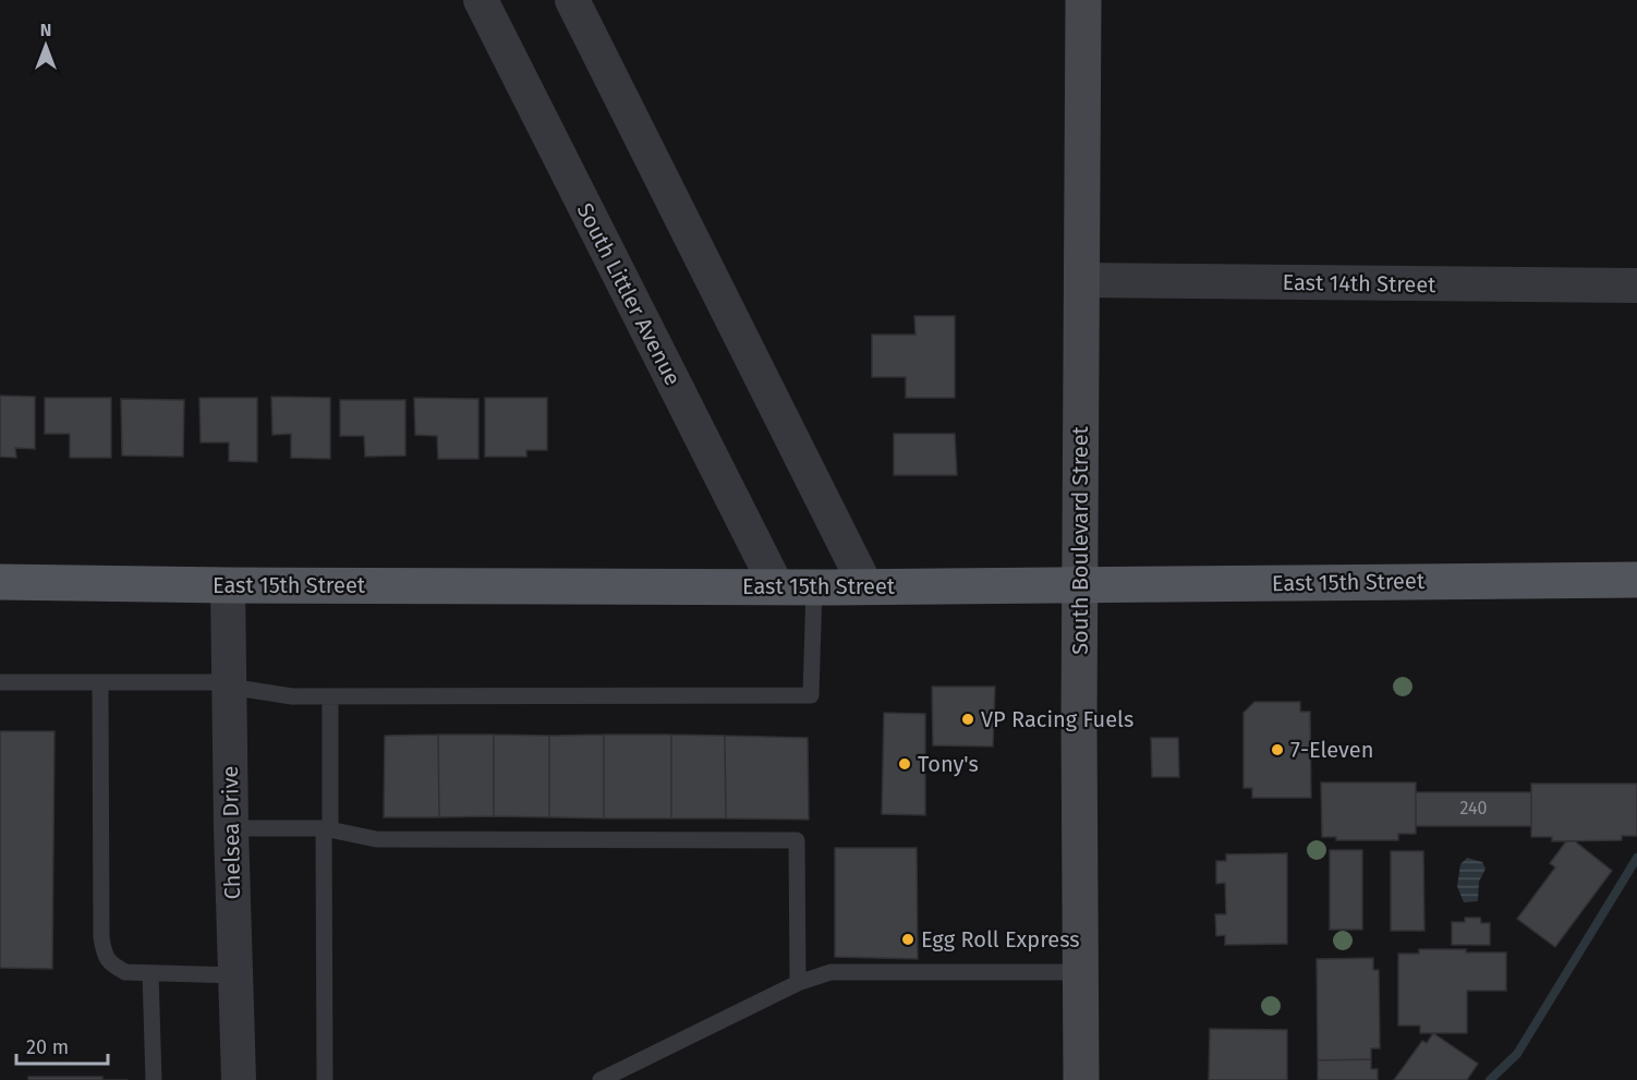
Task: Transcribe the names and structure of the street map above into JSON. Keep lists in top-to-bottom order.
{
  "streets": {
    "main road": ["South Boulevard Street", "East 15th Street"],
    "street": ["East 14th Street", "South Littler Avenue", "Chelsea Drive"]
  },
  "crossings": [
    ["East 14th Street", "South Boulevard Street"],
    ["South Littler Avenue", "East 15th Street"],
    ["South Boulevard Street", "East 15th Street"],
    ["East 15th Street", "Chelsea Drive"]
  ],
  "places": [
    "VP Racing Fuels",
    "7-Eleven",
    "Tony's",
    "Egg Roll Express"
  ],
  "house_numbers": ["240"],
  "scale_bar": "20 m",
  "north": "top"
}
